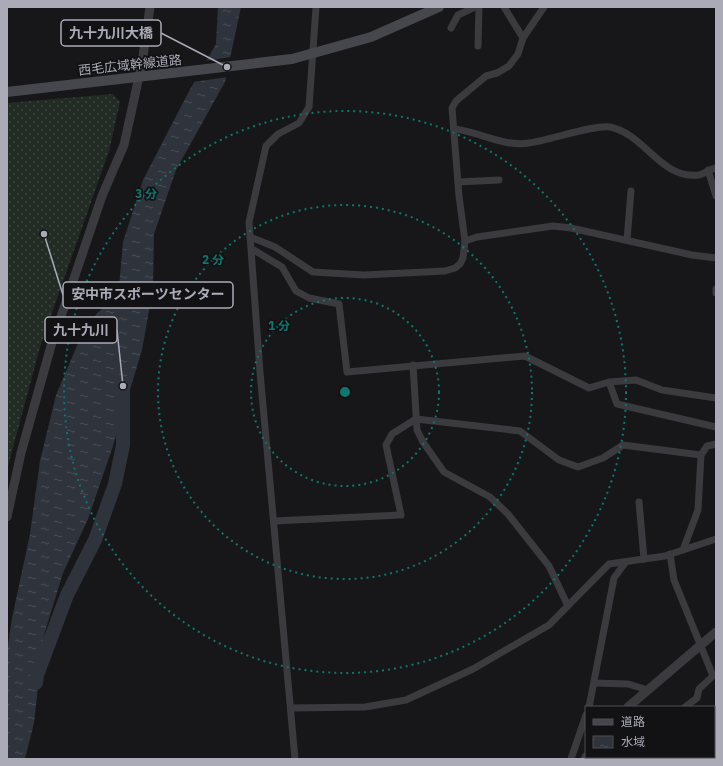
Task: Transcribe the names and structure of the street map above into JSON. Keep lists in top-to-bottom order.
{
  "streets": {
    "main road": ["西毛広域幹線道路"]
  },
  "places": ["九十九川大橋", "安中市スポーツセンター", "九十九川"],
  "legend": ["道路", "水域"],
  "rings": ["3 分", "2 分", "1 分"]
}
